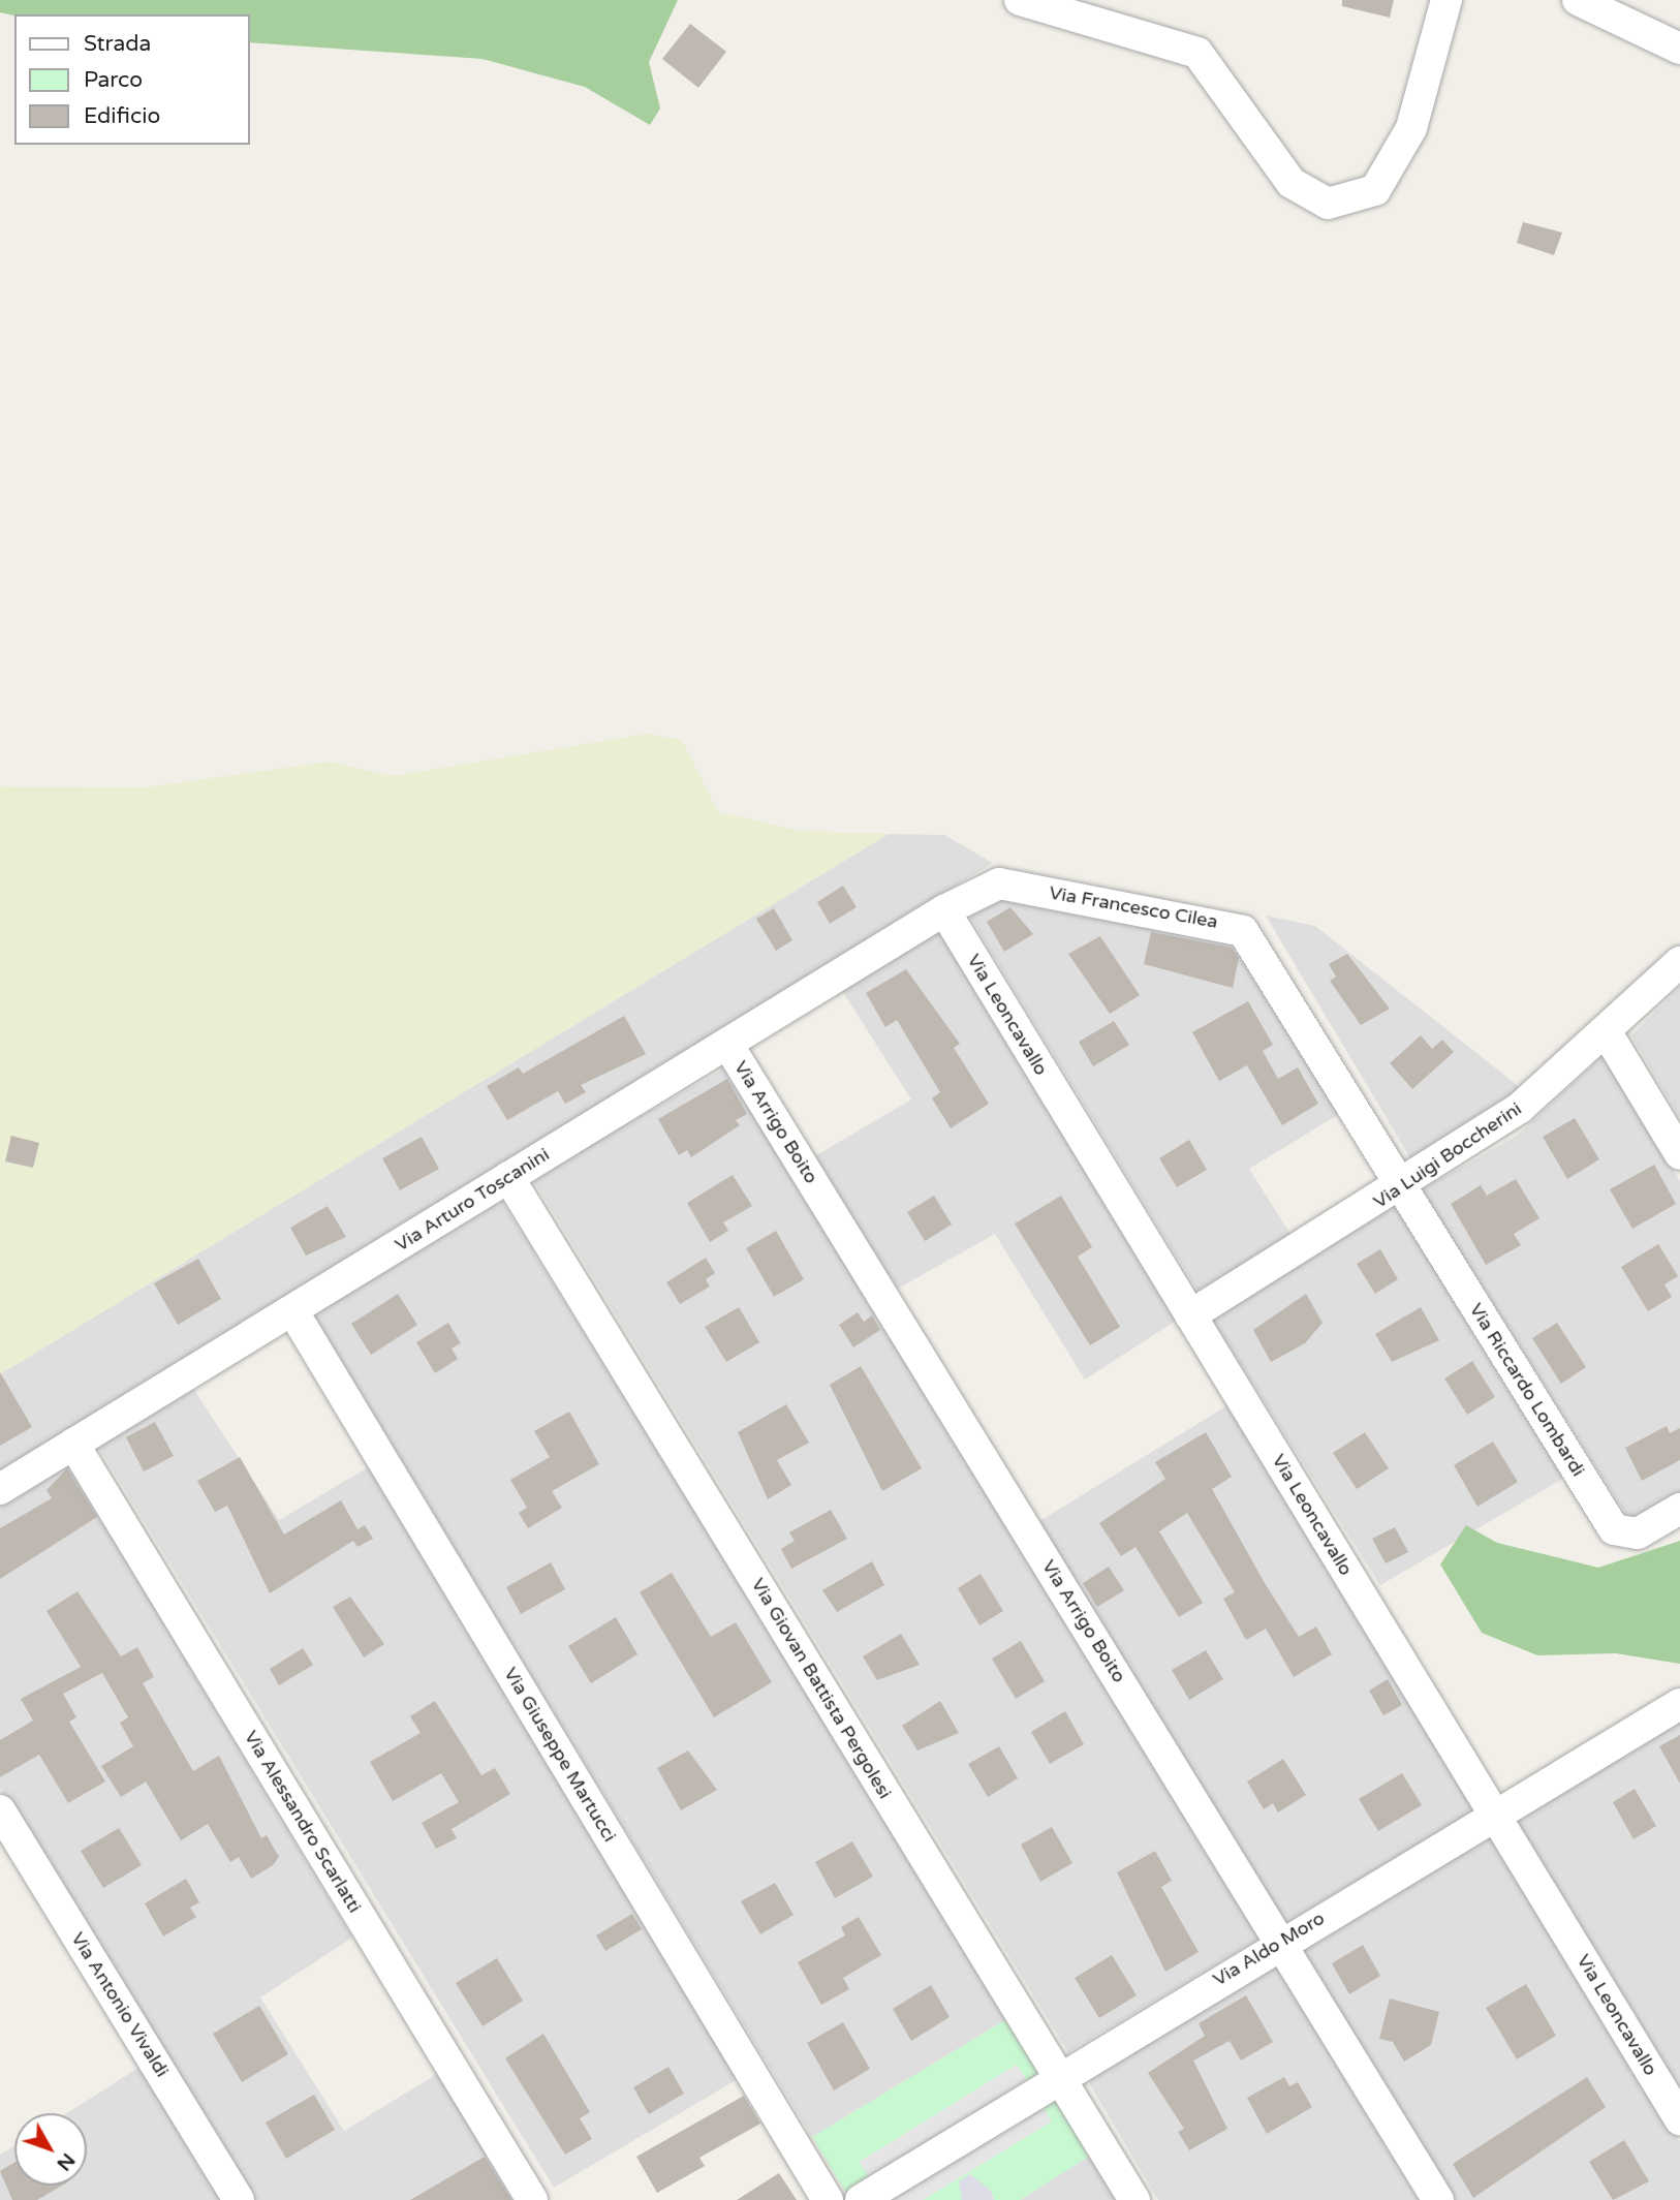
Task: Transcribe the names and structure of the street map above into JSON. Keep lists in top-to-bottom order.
{
  "streets": {
    "street": [
      "Via Francesco Cilea",
      "Via Leoncavallo",
      "Via Arrigo Boito",
      "Via Luigi Boccherini",
      "Via Arturo Toscanini",
      "Via Riccardo Lombardi",
      "Via Giovan Battista Pergolesi",
      "Via Giuseppe Martucci",
      "Via Alessandro Scarlatti",
      "Via Aldo Moro",
      "Via Antonio Vivaldi"
    ]
  },
  "crossings": [
    ["Via Francesco Cilea", "Via Leoncavallo"],
    ["Via Francesco Cilea", "Via Luigi Boccherini"],
    ["Via Francesco Cilea", "Via Arturo Toscanini"],
    ["Via Francesco Cilea", "Via Riccardo Lombardi"],
    ["Via Leoncavallo", "Via Luigi Boccherini"],
    ["Via Leoncavallo", "Via Arturo Toscanini"],
    ["Via Leoncavallo", "Via Aldo Moro"],
    ["Via Arrigo Boito", "Via Arturo Toscanini"],
    ["Via Arrigo Boito", "Via Aldo Moro"],
    ["Via Luigi Boccherini", "Via Riccardo Lombardi"],
    ["Via Arturo Toscanini", "Via Giovan Battista Pergolesi"],
    ["Via Arturo Toscanini", "Via Giuseppe Martucci"],
    ["Via Arturo Toscanini", "Via Alessandro Scarlatti"],
    ["Via Giovan Battista Pergolesi", "Via Aldo Moro"]
  ],
  "legend": ["Strada", "Parco", "Edificio"],
  "north": "bottom right"
}
